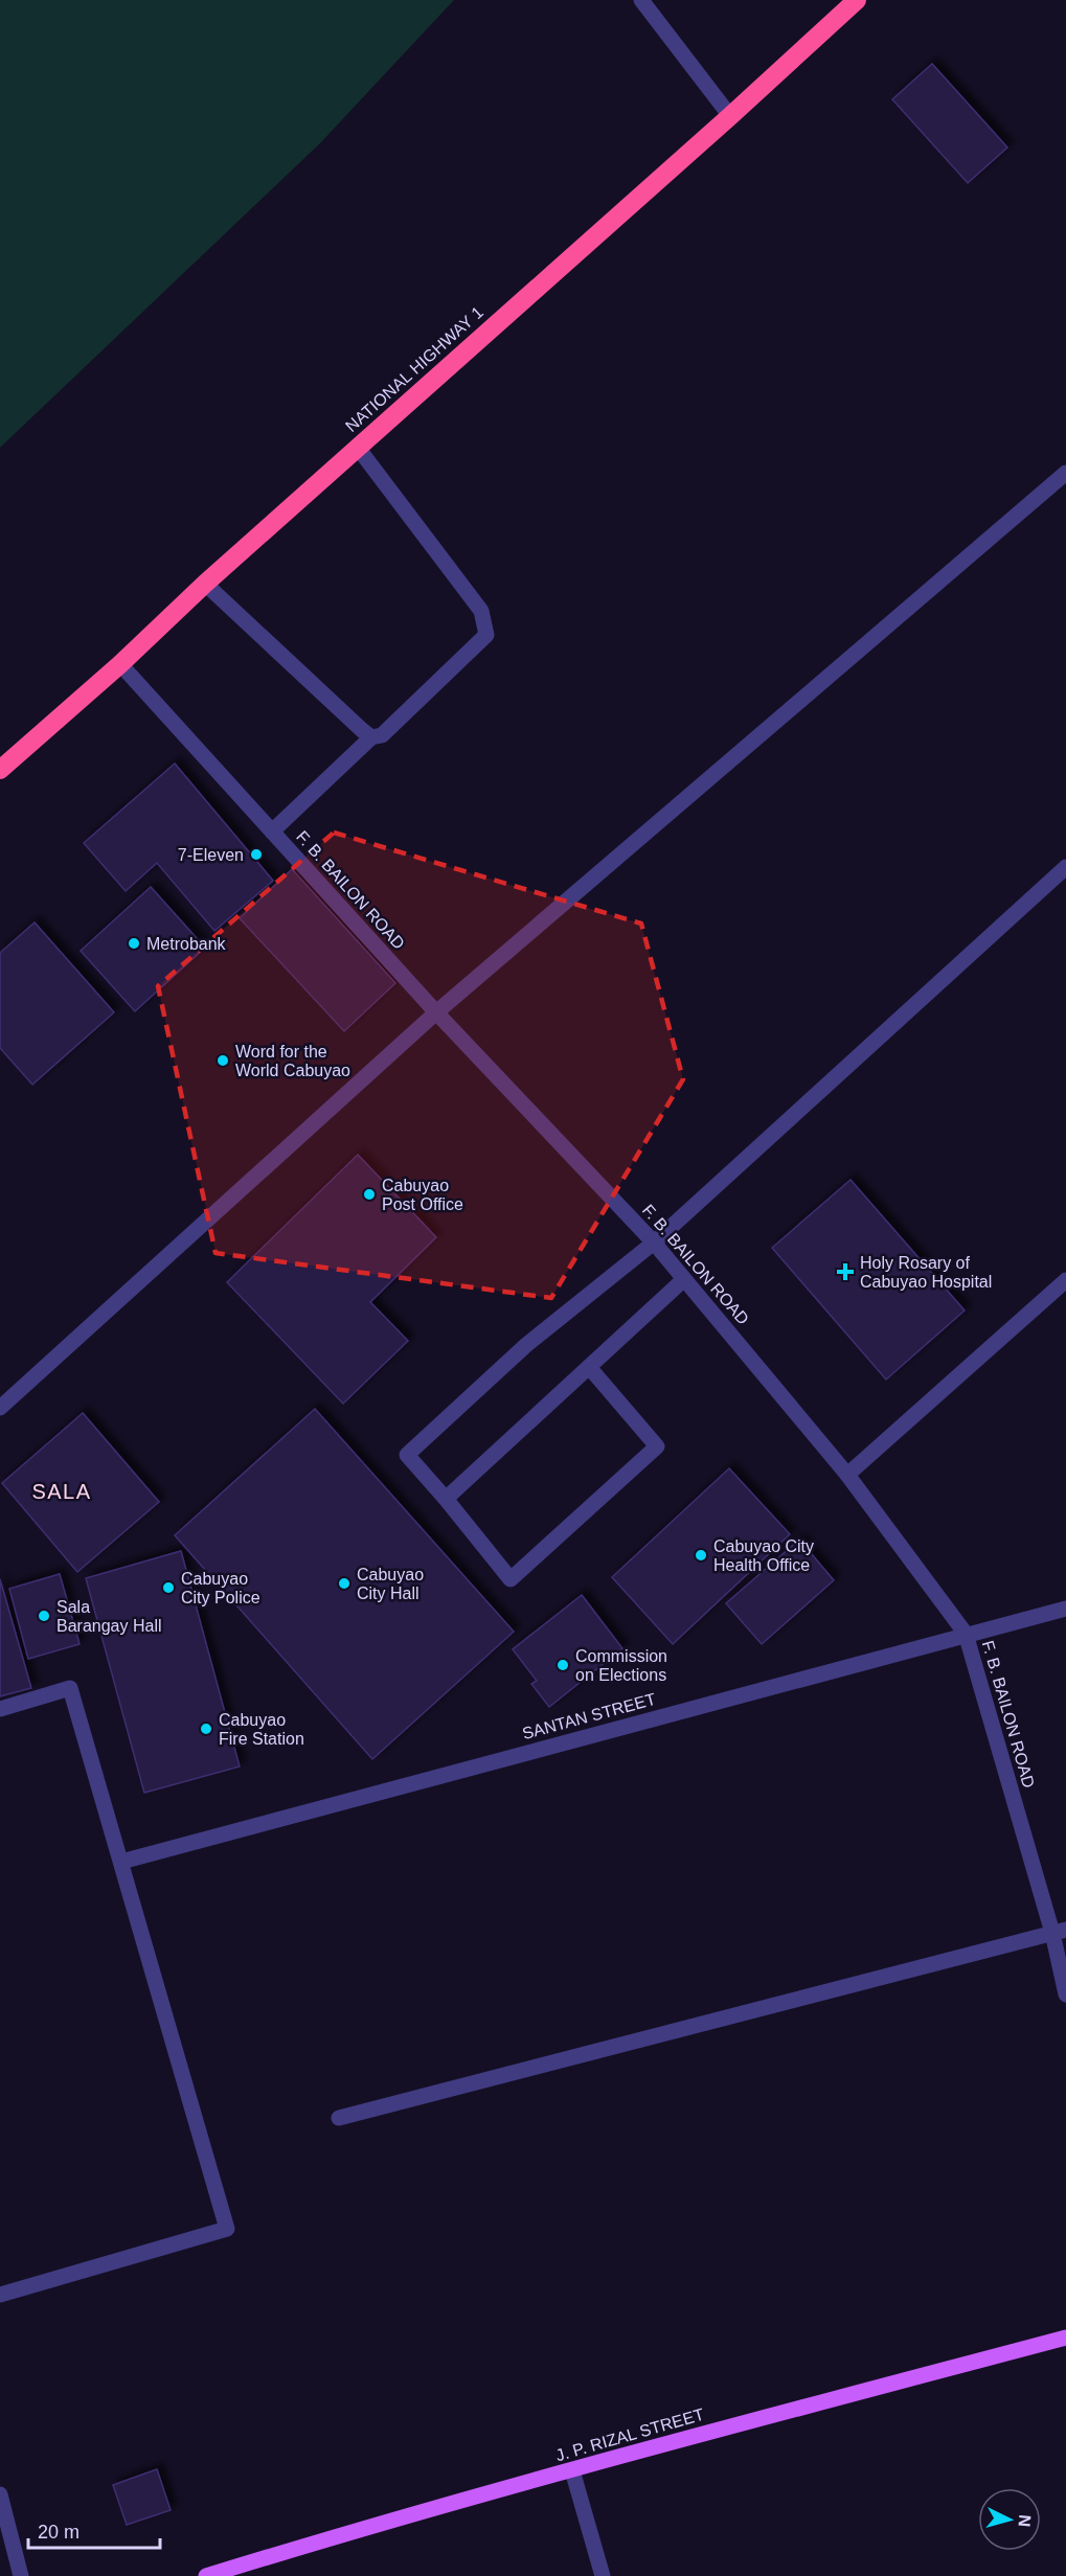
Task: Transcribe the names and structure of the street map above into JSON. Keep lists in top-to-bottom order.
{
  "streets": {
    "highway": ["NATIONAL HIGHWAY 1"],
    "main road": ["J. P. RIZAL STREET"],
    "street": ["F. B. BAILON ROAD", "SANTAN STREET"]
  },
  "crossings": [
    ["NATIONAL HIGHWAY 1", "F. B. BAILON ROAD"],
    ["F. B. BAILON ROAD", "SANTAN STREET"]
  ],
  "districts": ["SALA"],
  "places": {
    "other": [
      "7-Eleven",
      "Metrobank",
      "Word for the World Cabuyao",
      "Cabuyao Post Office",
      "Cabuyao City Health Office",
      "Cabuyao City Hall",
      "Cabuyao City Police",
      "Sala Barangay Hall",
      "Commission on Elections",
      "Cabuyao Fire Station"
    ],
    "health": ["Holy Rosary of Cabuyao Hospital"]
  },
  "scale_bar": "20 m",
  "north": "right"
}
